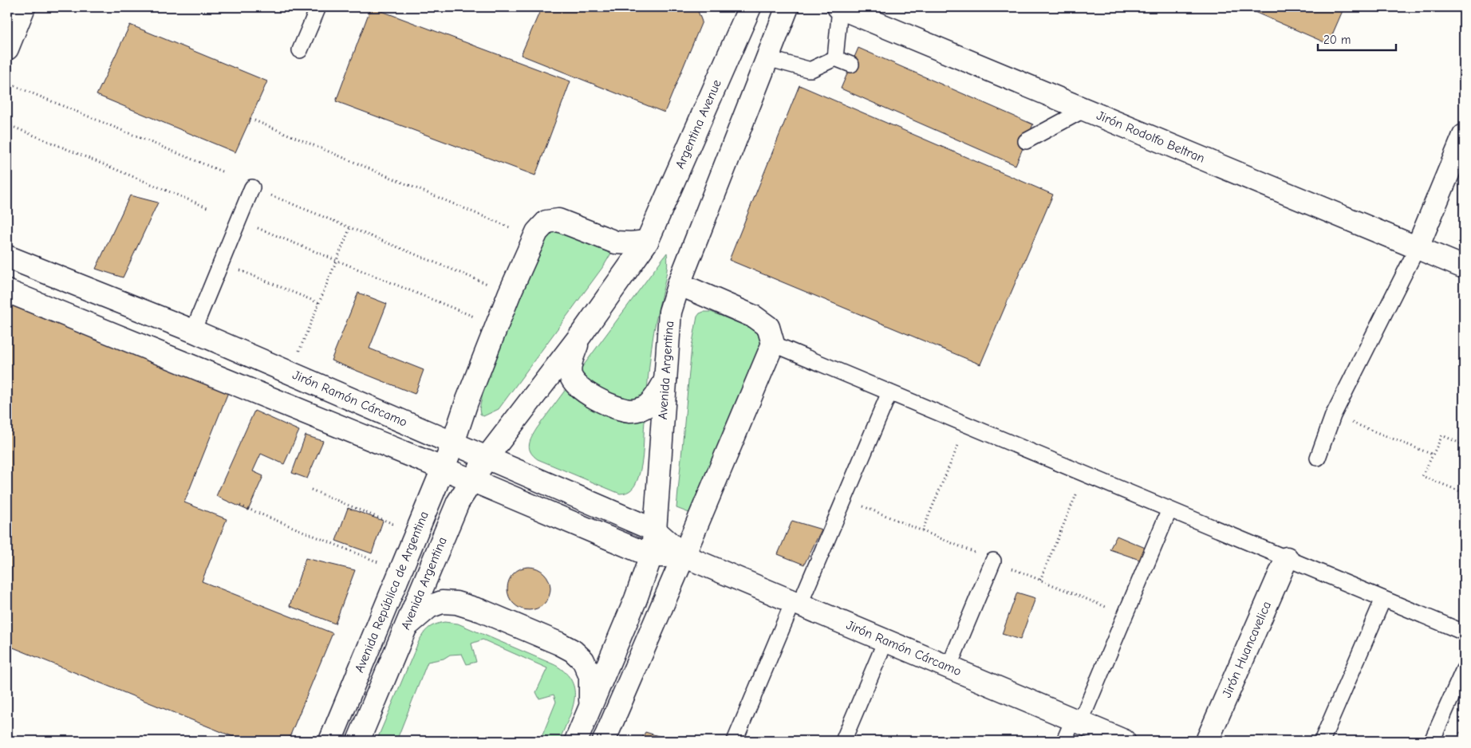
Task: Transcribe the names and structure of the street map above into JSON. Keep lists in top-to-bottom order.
{
  "streets": {
    "street": [
      "Argentina Avenue",
      "Jirón Rodolfo Beltran",
      "Avenida Argentina",
      "Jirón Ramón Cárcamo",
      "Avenida República de Argentina",
      "Jirón Huancavelica"
    ]
  },
  "crossings": [
    ["Argentina Avenue", "Avenida Argentina"],
    ["Argentina Avenue", "Avenida República de Argentina"],
    ["Avenida Argentina", "Jirón Ramón Cárcamo"],
    ["Avenida Argentina", "Avenida República de Argentina"],
    ["Jirón Ramón Cárcamo", "Avenida República de Argentina"]
  ],
  "scale_bar": "20 m"
}
